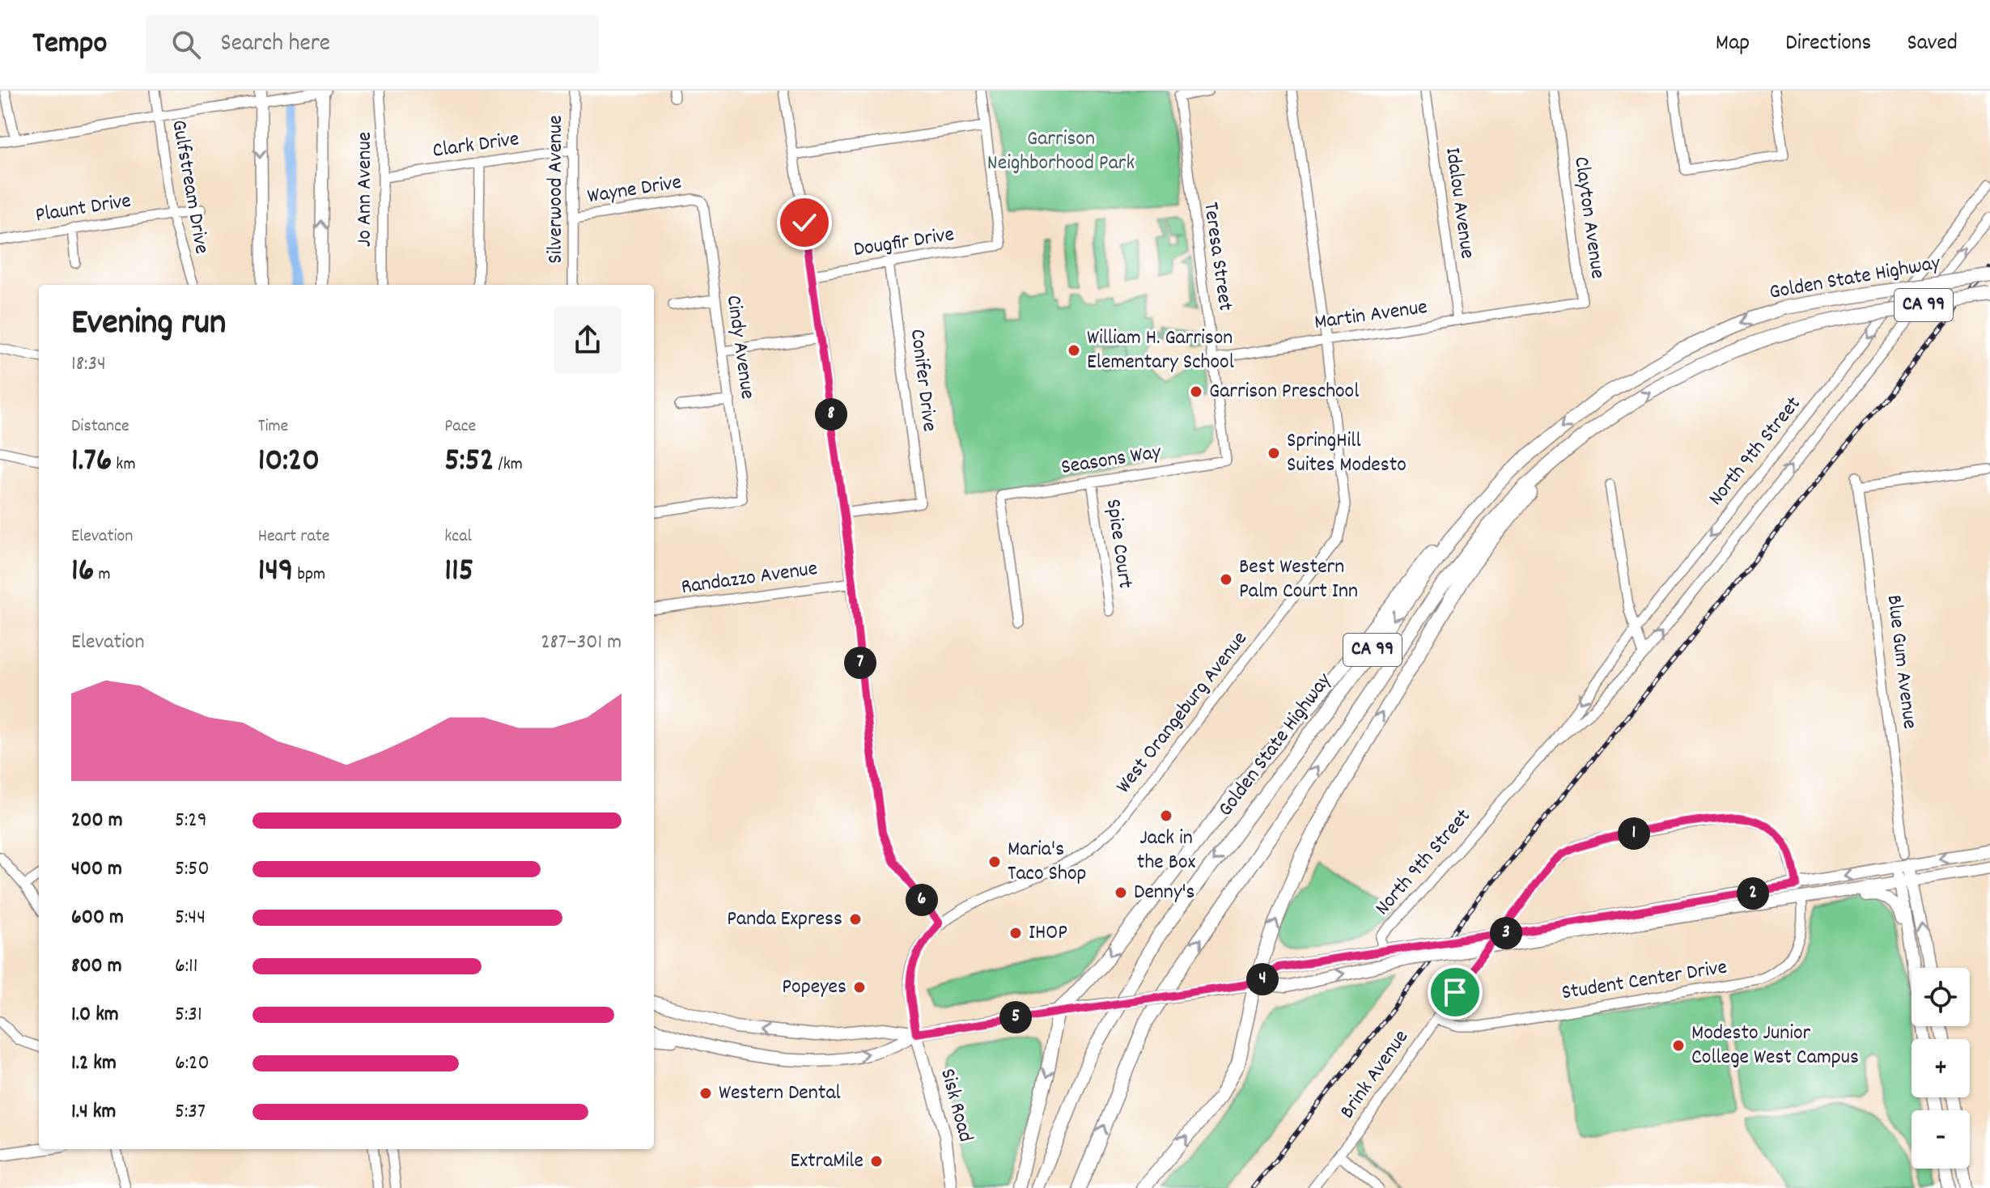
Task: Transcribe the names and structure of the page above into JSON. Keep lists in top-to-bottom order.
{
  "streets": {
    "highway": ["Golden State Highway", "CA 99"],
    "main road": ["Blue Gum Avenue", "Sisk Road"],
    "street": [
      "Clark Drive",
      "Gulfstream Drive",
      "Jo Ann Avenue",
      "Silverwood Avenue",
      "Wayne Drive",
      "Idalou Avenue",
      "Plaunt Drive",
      "Clayton Avenue",
      "Dougfir Drive",
      "Teresa Street",
      "Martin Avenue",
      "Cindy Avenue",
      "Conifer Drive",
      "North 9th Street",
      "Seasons Way",
      "Spice Court",
      "Randazzo Avenue",
      "West Orangeburg Avenue",
      "Student Center Drive",
      "Brink Avenue"
    ]
  },
  "crossings": [
    ["Clark Drive", "Jo Ann Avenue"],
    ["Clark Drive", "Silverwood Avenue"],
    ["Gulfstream Drive", "Plaunt Drive"],
    ["Silverwood Avenue", "Wayne Drive"],
    ["Wayne Drive", "Cindy Avenue"],
    ["Idalou Avenue", "Martin Avenue"],
    ["Clayton Avenue", "Martin Avenue"],
    ["Dougfir Drive", "Conifer Drive"],
    ["Teresa Street", "Martin Avenue"],
    ["Teresa Street", "Seasons Way"],
    ["Martin Avenue", "West Orangeburg Avenue"],
    ["Seasons Way", "Spice Court"],
    ["West Orangeburg Avenue", "Sisk Road"],
    ["Student Center Drive", "Brink Avenue"]
  ],
  "parks": ["Garrison Neighborhood Park"],
  "places": [
    "William H. Garrison Elementary School",
    "Garrison Preschool",
    "SpringHill Suites Modesto",
    "Best Western Palm Court Inn",
    "Jack in the Box",
    "Maria's Taco Shop",
    "Denny's",
    "Panda Express",
    "IHOP",
    "Popeyes",
    "Modesto Junior College West Campus",
    "Western Dental",
    "ExtraMile"
  ],
  "page": {
    "header": "Tempo",
    "search": "Search here",
    "nav": ["Map", "Directions", "Saved"],
    "heading": ["Evening run", "18:34"],
    "stats": [
      ["Distance", "1.76 km"],
      ["Time", "10:20"],
      ["Pace", "5:52 /km"],
      ["Elevation", "16 m"],
      ["Heart rate", "149 bpm"],
      ["kcal", "115"]
    ],
    "pins": [
      "8",
      "7",
      "1",
      "2",
      "6",
      "3",
      "4",
      "5"
    ],
    "chart": ["Elevation", "287–301 m"],
    "list": [
      {
        "name": "200 m",
        "note": "5:29"
      },
      {
        "name": "400 m",
        "note": "5:50"
      },
      {
        "name": "600 m",
        "note": "5:44"
      },
      {
        "name": "800 m",
        "note": "6:11"
      },
      {
        "name": "1.0 km",
        "note": "5:31"
      },
      {
        "name": "1.2 km",
        "note": "6:20"
      },
      {
        "name": "1.4 km",
        "note": "5:37"
      }
    ],
    "map_buttons": ["+", "−"]
  }
}
